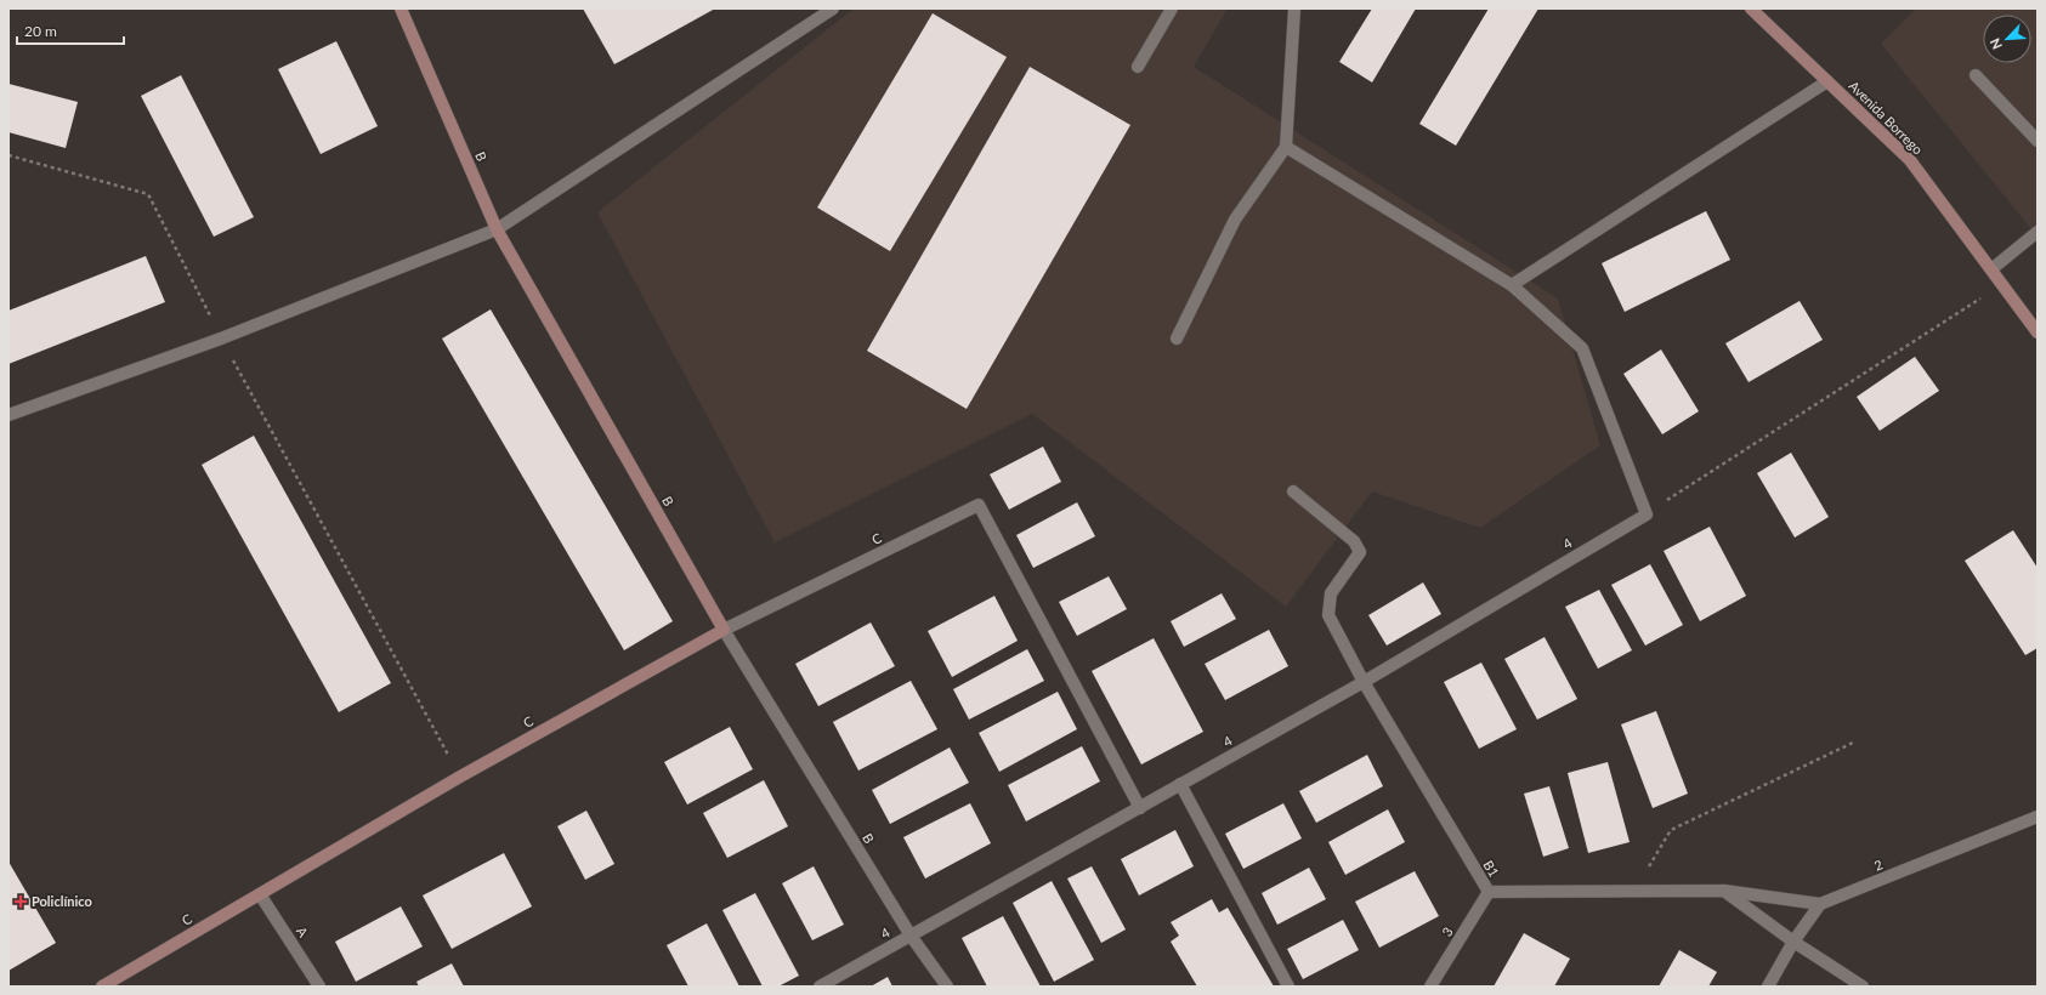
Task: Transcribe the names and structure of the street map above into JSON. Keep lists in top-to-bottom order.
{
  "streets": {
    "street": [
      "Avenida Borrego",
      "B",
      "C",
      "4",
      "2",
      "B1",
      "A",
      "3"
    ]
  },
  "crossings": [
    ["B", "C"],
    ["B", "4"],
    ["C", "4"],
    ["C", "A"],
    ["4", "B1"],
    ["2", "B1"],
    ["B1", "3"]
  ],
  "places": {
    "health": ["Policlínico"]
  },
  "scale_bar": "20 m",
  "north": "bottom left"
}
